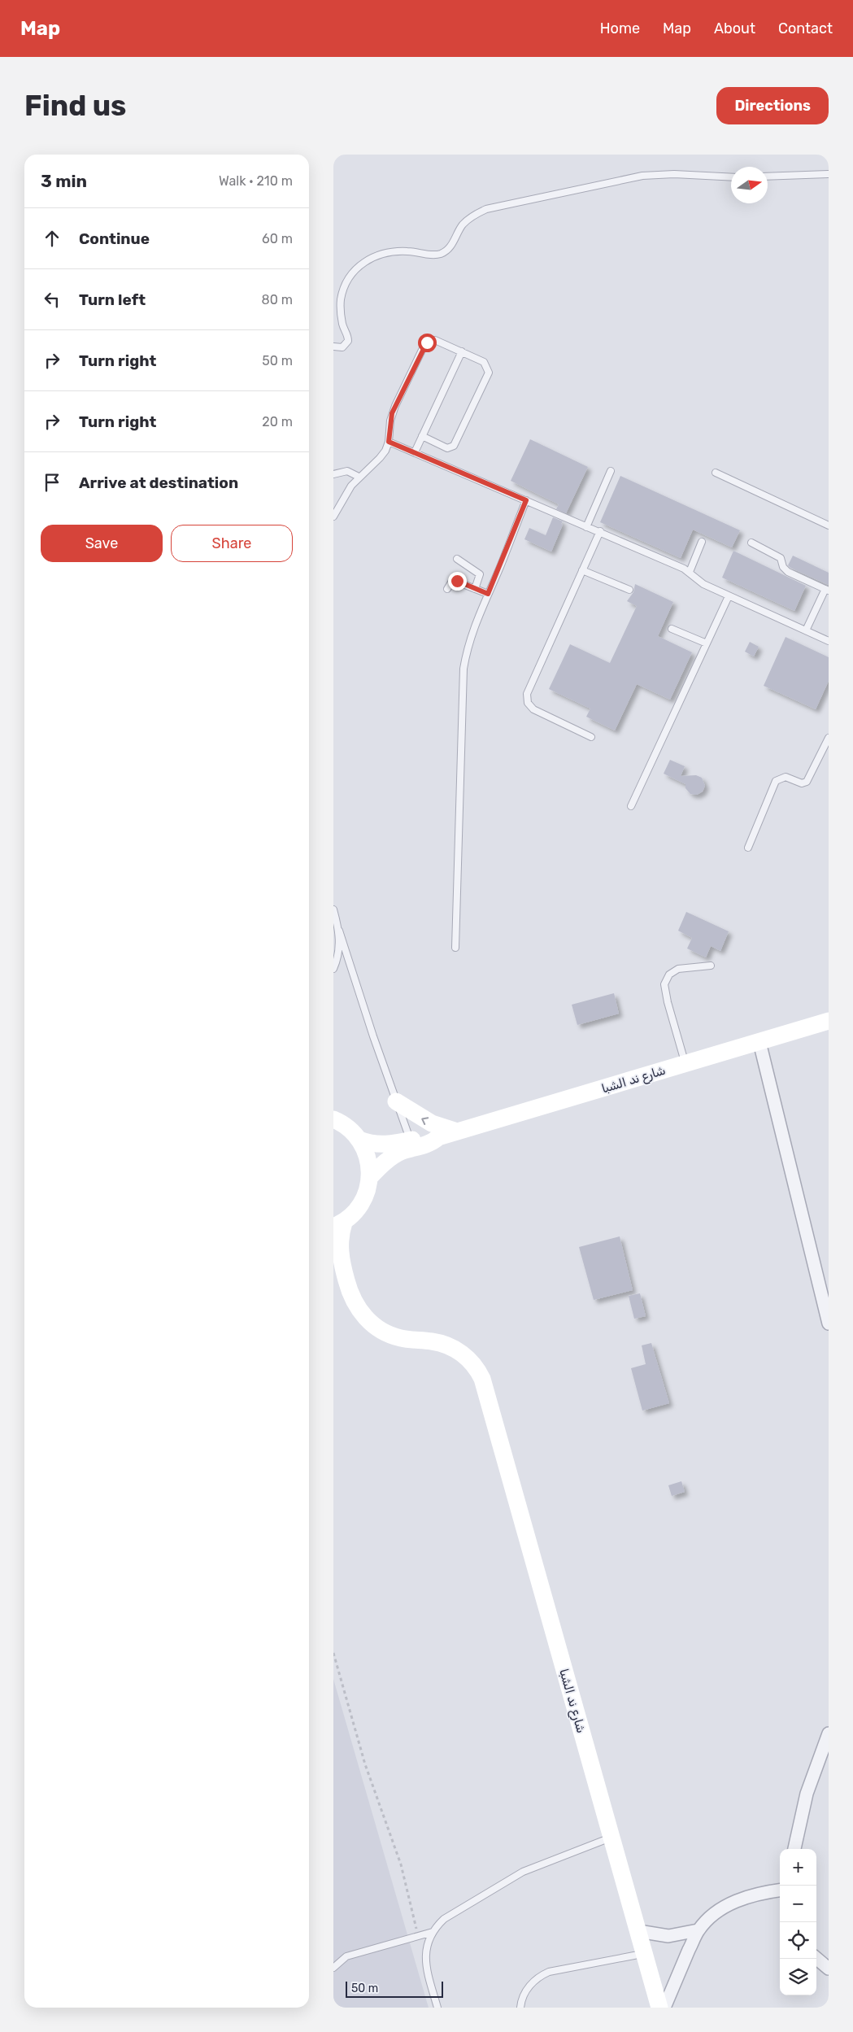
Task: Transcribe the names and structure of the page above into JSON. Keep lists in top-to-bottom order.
{
  "streets": {
    "main road": ["شارع ند الشبا"]
  },
  "scale_bar": "50 m",
  "north": "right",
  "page": {
    "header": "Map",
    "nav": [
      "Home",
      "Map",
      "About",
      "Contact"
    ],
    "buttons": [
      "Directions",
      ["Save", "Share"]
    ],
    "title": "Find us",
    "heading": ["3 min", "Walk · 210 m"],
    "list": [
      ["Continue", "60 m"],
      ["Turn left", "80 m"],
      ["Turn right", "50 m"],
      ["Turn right", "20 m"],
      "Arrive at destination"
    ],
    "map_buttons": ["+", "−"],
    "scale": "50 m"
  }
}
